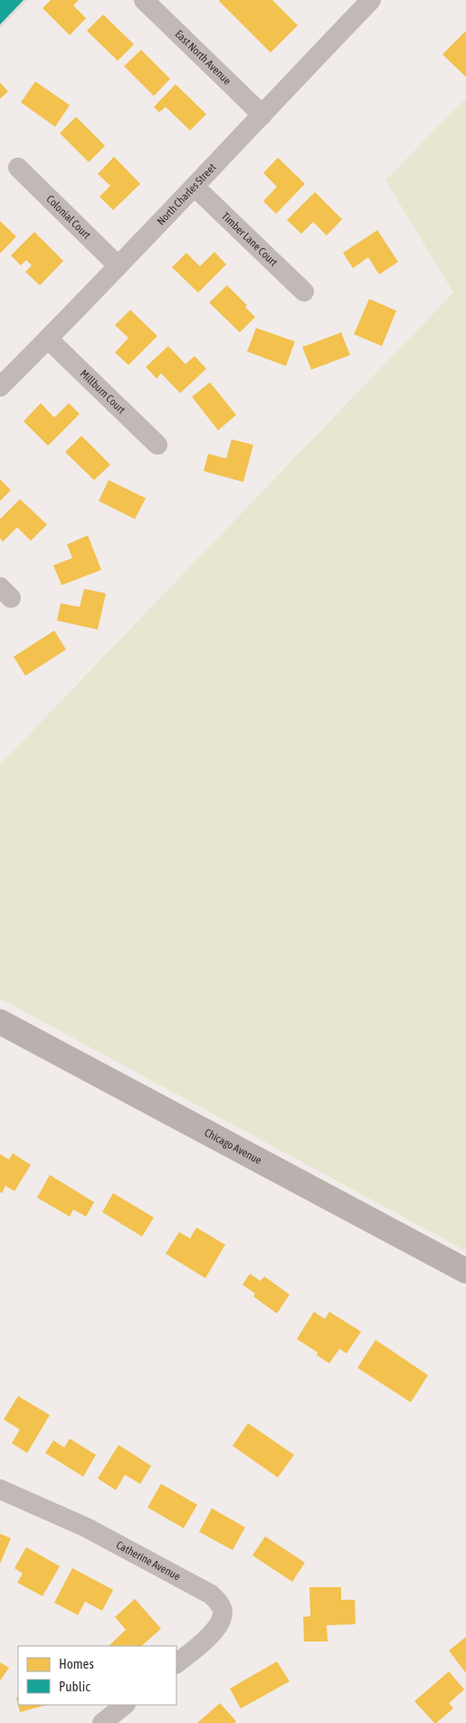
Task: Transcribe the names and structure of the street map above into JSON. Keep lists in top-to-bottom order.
{
  "streets": {
    "main road": ["Chicago Avenue"],
    "street": [
      "East North Avenue",
      "North Charles Street",
      "Colonial Court",
      "Timber Lane Court",
      "Millburn Court",
      "Catherine Avenue"
    ]
  },
  "crossings": [
    ["East North Avenue", "North Charles Street"],
    ["North Charles Street", "Colonial Court"],
    ["North Charles Street", "Timber Lane Court"],
    ["North Charles Street", "Millburn Court"]
  ],
  "legend": ["Homes", "Public"]
}
